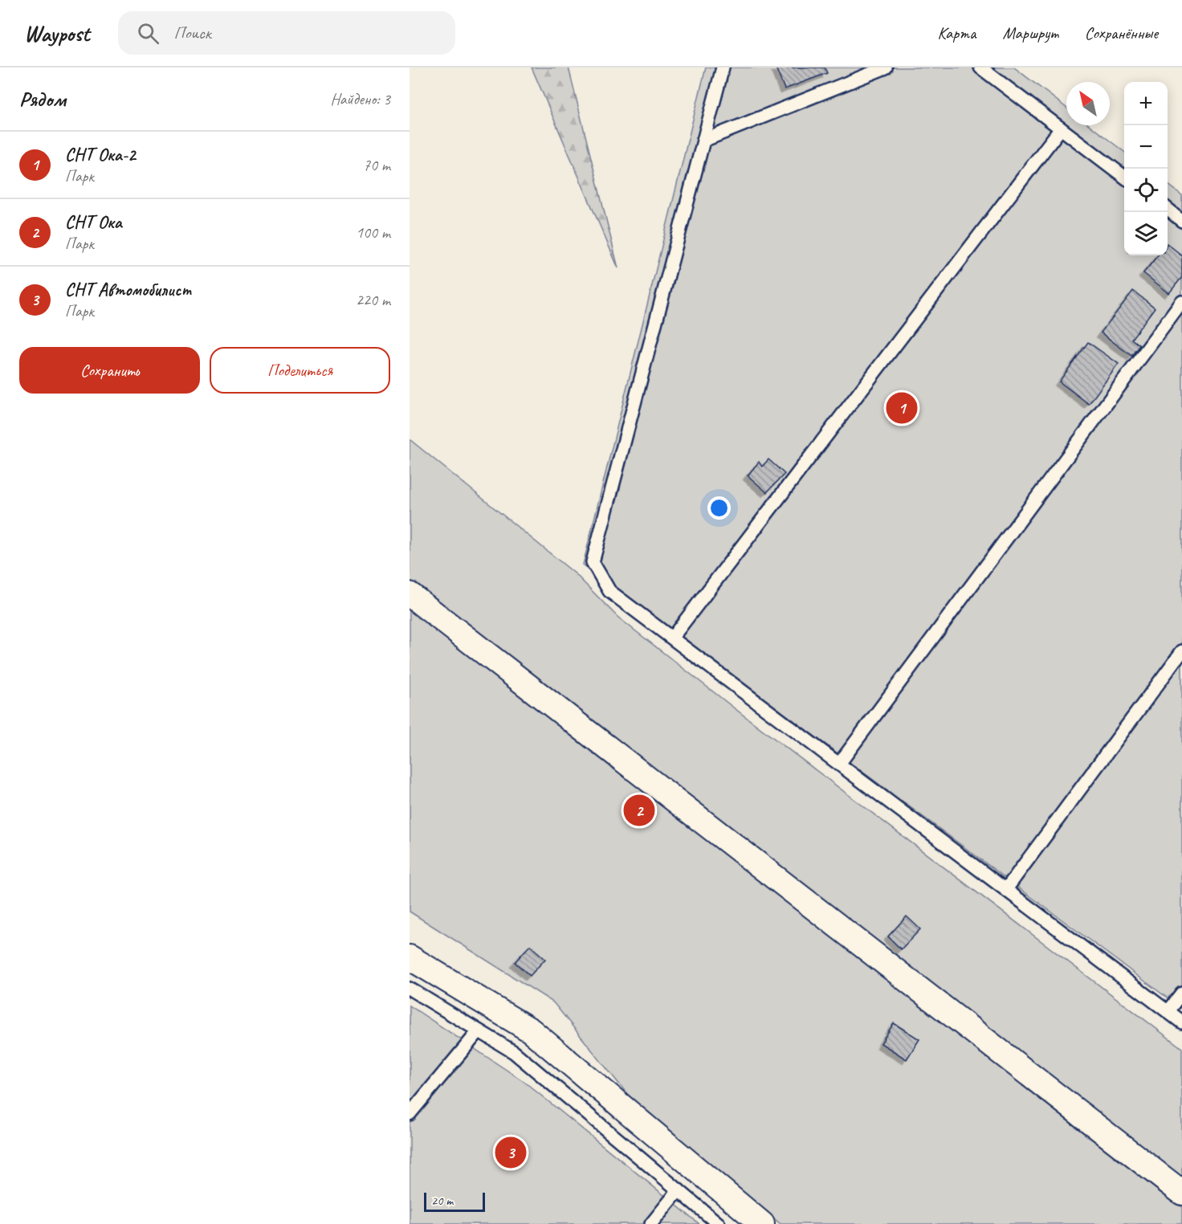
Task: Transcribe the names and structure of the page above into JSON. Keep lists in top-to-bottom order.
{
  "scale_bar": "20 m",
  "north": "top left",
  "page": {
    "header": "Waypost",
    "search": "Поиск",
    "nav": ["Карта", "Маршрут", "Сохранённые"],
    "heading": ["Рядом", "Найдено: 3"],
    "map_buttons": ["+", "−"],
    "list": [
      {
        "mark": "1",
        "name": "СНТ Ока-2",
        "note": "Парк",
        "value": "70 m"
      },
      {
        "mark": "2",
        "name": "СНТ Ока",
        "note": "Парк",
        "value": "100 m"
      },
      {
        "mark": "3",
        "name": "СНТ Автомобилист",
        "note": "Парк",
        "value": "220 m"
      }
    ],
    "buttons": ["Сохранить", "Поделиться"],
    "pins": ["1", "2", "3"],
    "scale": "20 m"
  }
}
